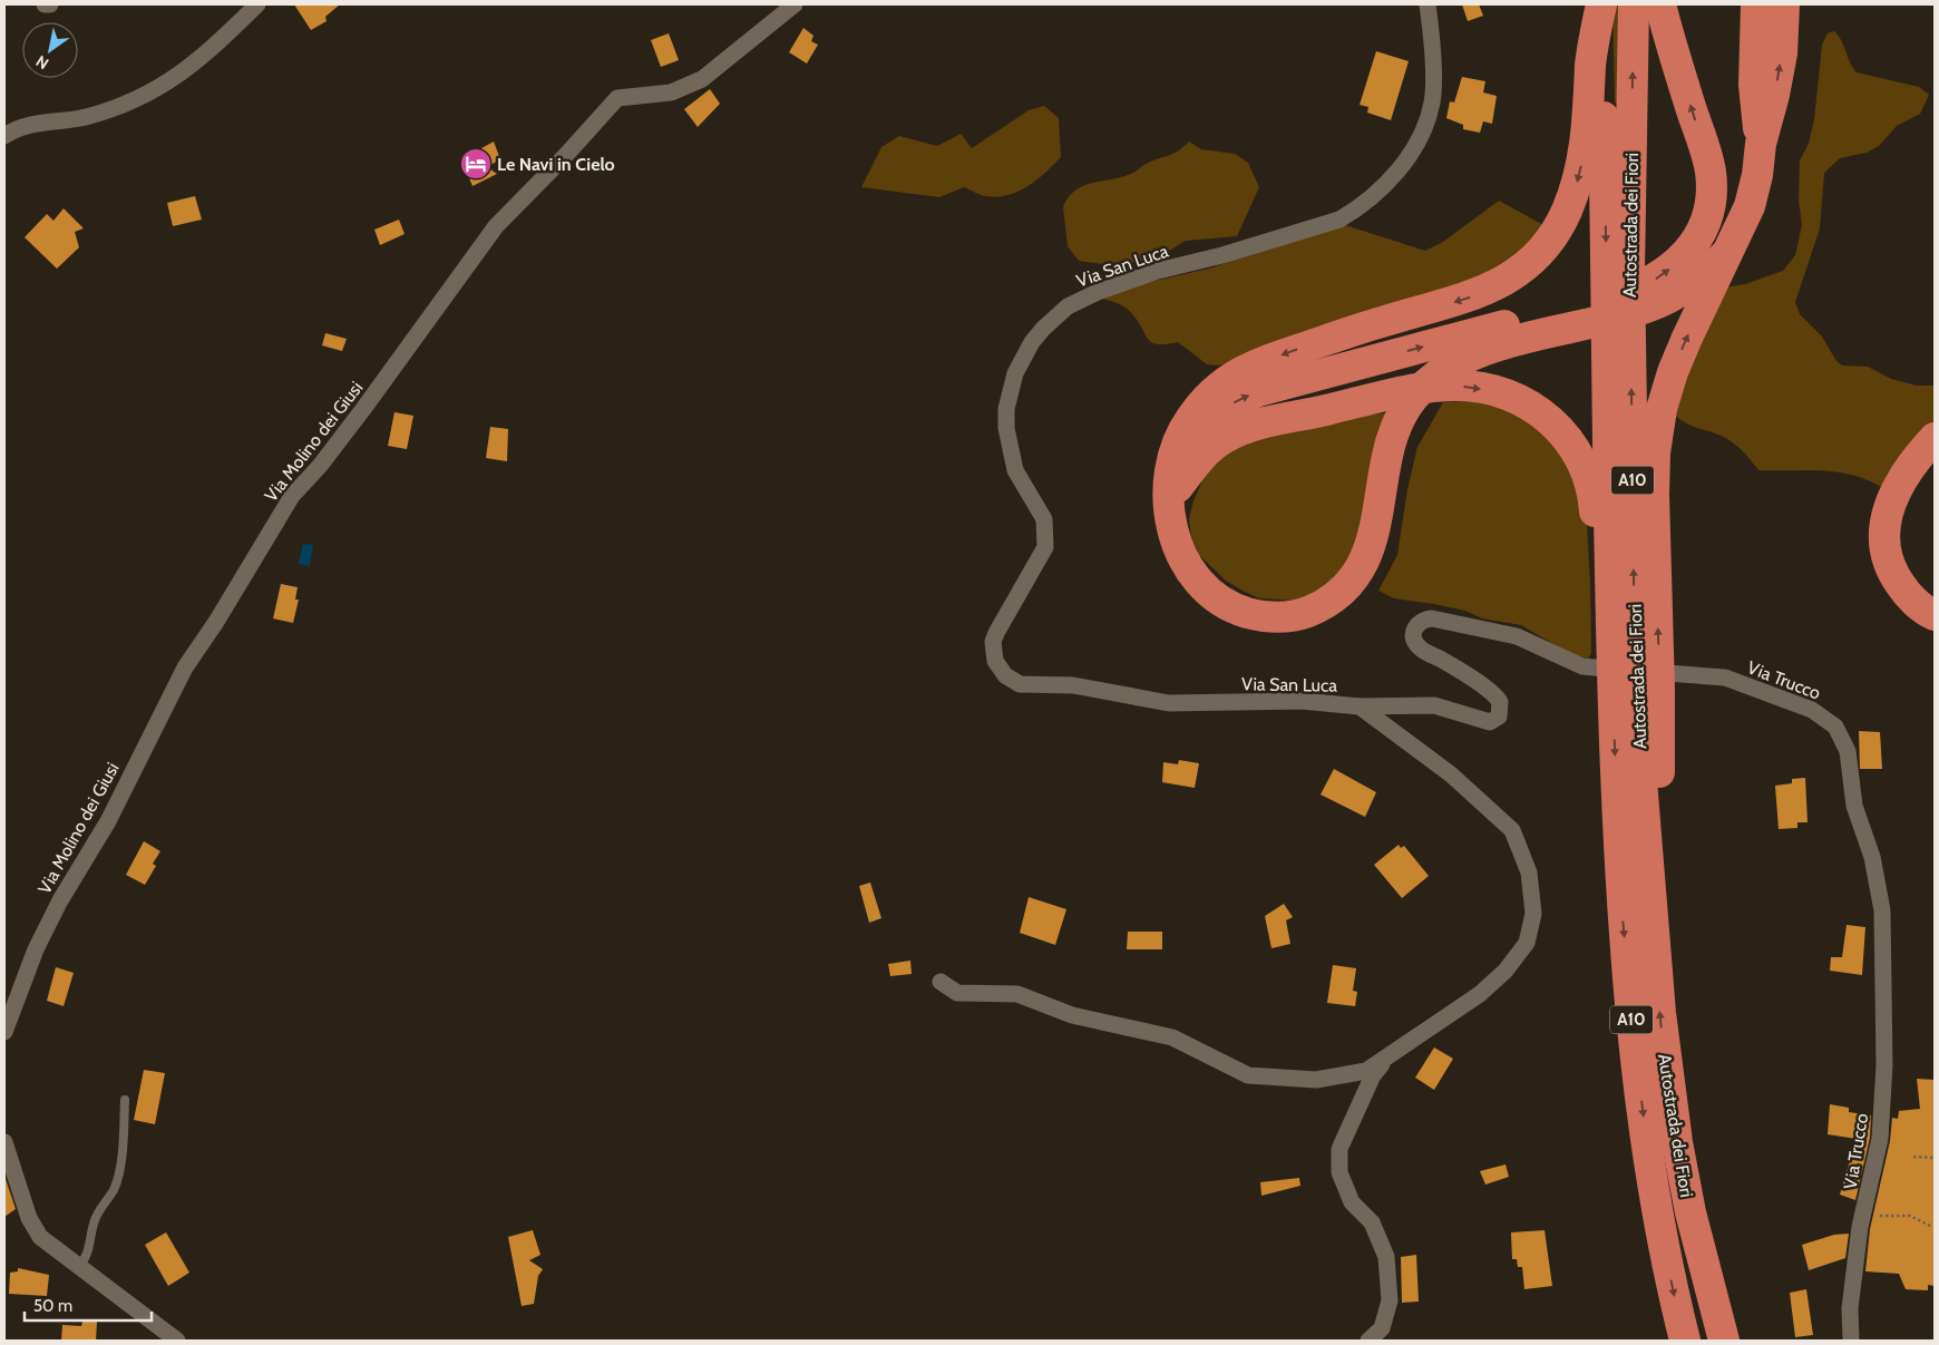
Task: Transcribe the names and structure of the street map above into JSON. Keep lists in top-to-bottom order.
{
  "streets": {
    "highway": ["Autostrada dei Fiori", "A10"],
    "street": ["Via San Luca", "Via Molino dei Giusi", "Via Trucco"]
  },
  "crossings": [
    ["Via San Luca", "Via Trucco"]
  ],
  "places": {
    "hotel": ["Le Navi in Cielo"]
  },
  "scale_bar": "50 m",
  "north": "bottom left"
}
